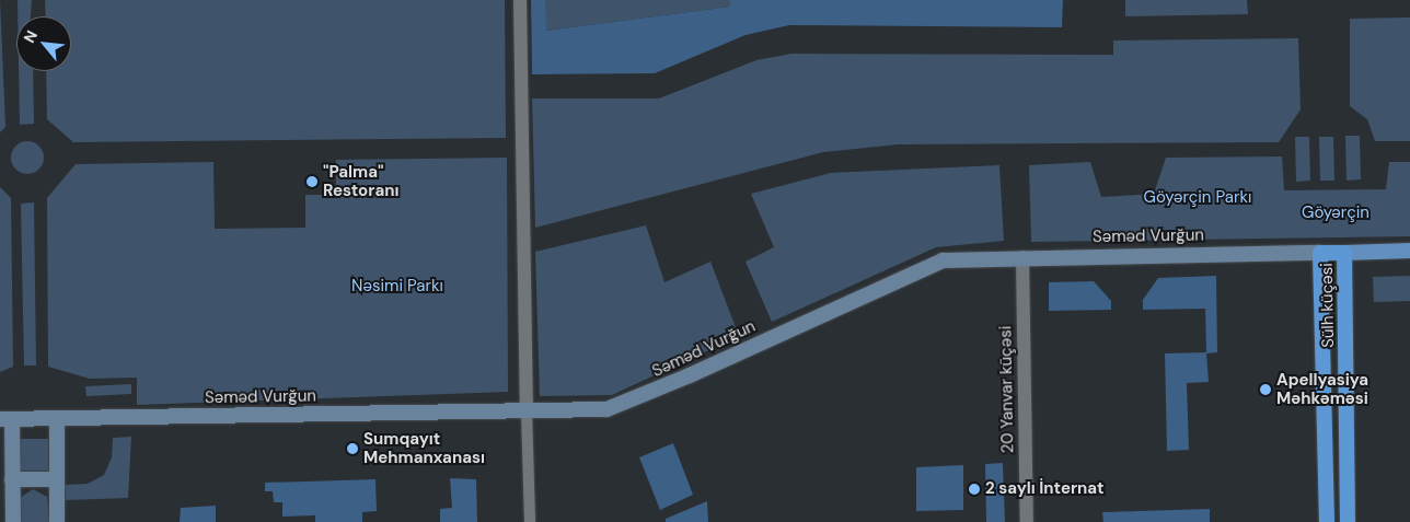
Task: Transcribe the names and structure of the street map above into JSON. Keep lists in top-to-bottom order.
{
  "streets": {
    "highway": ["Səməd Vurğun", "Sülh küçəsi"],
    "street": ["20 Yanvar küçəsi"]
  },
  "crossings": [
    ["Səməd Vurğun", "Sülh küçəsi"],
    ["Səməd Vurğun", "20 Yanvar küçəsi"]
  ],
  "parks": ["Göyərçin Parkı", "Göyərçin", "Nəsimi Parkı"],
  "places": [
    "\"Palma\" Restoranı",
    "Apellyasiya Məhkəməsi",
    "Sumqayıt Mehmanxanası",
    "2 saylı İnternat"
  ],
  "north": "top left"
}
